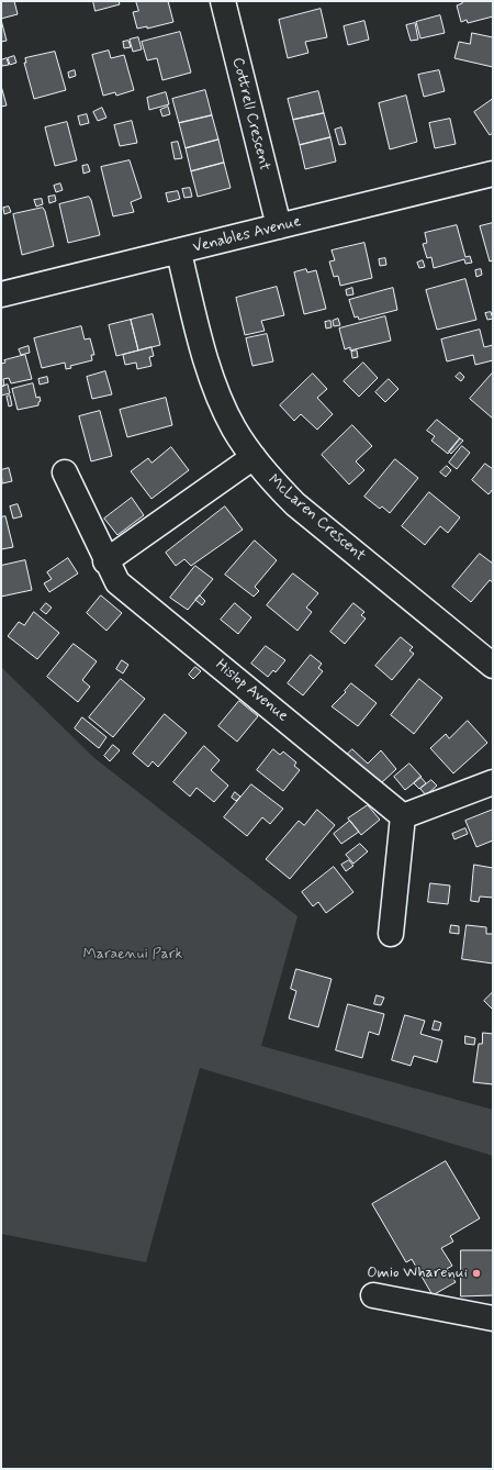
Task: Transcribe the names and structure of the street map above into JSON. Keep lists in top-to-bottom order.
{
  "streets": {
    "street": [
      "Cottrell Crescent",
      "Venables Avenue",
      "McLaren Crescent",
      "Hislop Avenue"
    ]
  },
  "crossings": [
    ["Cottrell Crescent", "Venables Avenue"],
    ["Venables Avenue", "McLaren Crescent"]
  ],
  "parks": ["Maraenui Park"],
  "places": ["Omio Wharenui"]
}
